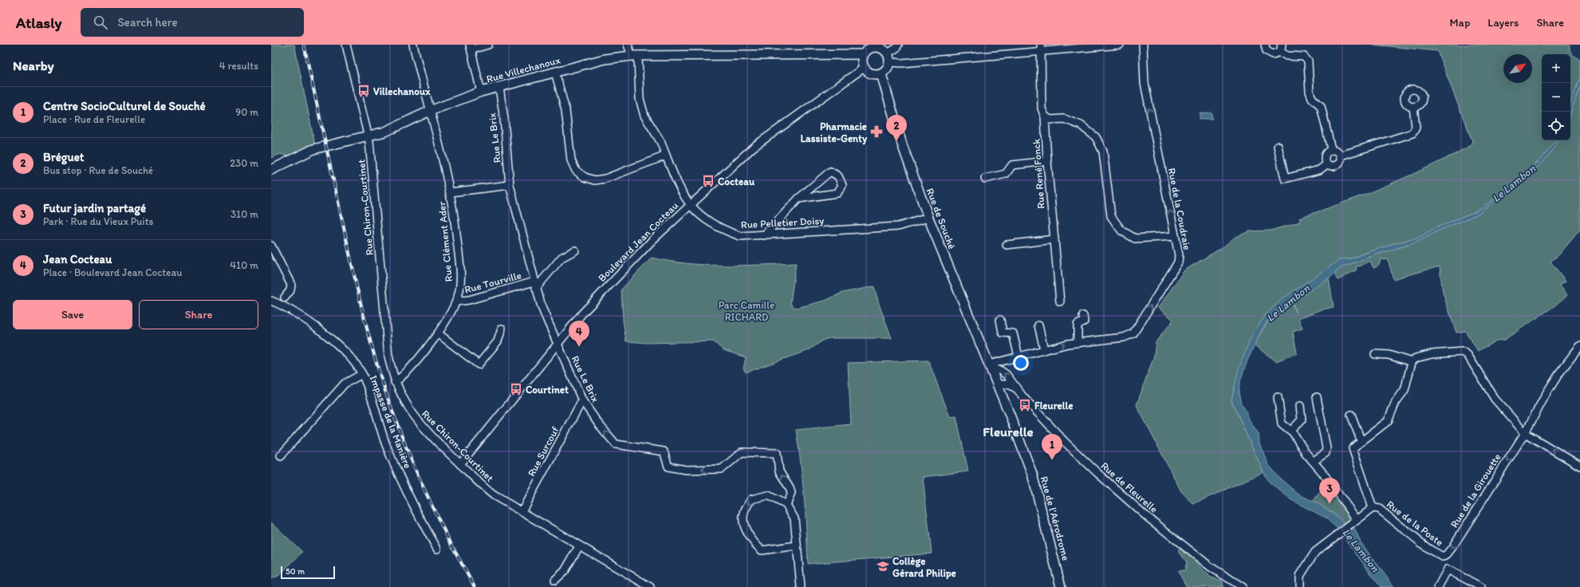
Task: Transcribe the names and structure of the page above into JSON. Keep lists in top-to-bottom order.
{
  "streets": {
    "street": [
      "Rue Villechanoux",
      "Rue Le Brix",
      "Rue René Fonck",
      "Rue Chiron-Courtinet",
      "Rue de la Coudraie",
      "Rue de Souché",
      "Rue Pelletier Doisy",
      "Rue Clément Ader",
      "Boulevard Jean Cocteau",
      "Rue Tourville",
      "Impasse de la Manière",
      "Rue Surcouf",
      "Rue de Fleurelle",
      "Rue de la Girouette",
      "Rue de l'Aérodrome",
      "Rue de la Poste"
    ]
  },
  "crossings": [
    ["Rue Villechanoux", "Rue Le Brix"],
    ["Rue Villechanoux", "Rue Chiron-Courtinet"],
    ["Rue Villechanoux", "Rue de Souché"],
    ["Rue Villechanoux", "Rue Pelletier Doisy"],
    ["Rue Villechanoux", "Rue Clément Ader"],
    ["Rue Villechanoux", "Boulevard Jean Cocteau"],
    ["Rue Le Brix", "Rue Clément Ader"],
    ["Rue Le Brix", "Boulevard Jean Cocteau"],
    ["Rue Le Brix", "Rue Tourville"],
    ["Rue Le Brix", "Rue Surcouf"],
    ["Rue Chiron-Courtinet", "Rue Clément Ader"],
    ["Rue Chiron-Courtinet", "Boulevard Jean Cocteau"],
    ["Rue Chiron-Courtinet", "Rue Surcouf"],
    ["Rue de la Coudraie", "Rue de Souché"],
    ["Rue de la Coudraie", "Rue de Fleurelle"],
    ["Rue de la Coudraie", "Rue de l'Aérodrome"],
    ["Rue de Souché", "Rue Pelletier Doisy"],
    ["Rue de Souché", "Boulevard Jean Cocteau"],
    ["Rue de Souché", "Rue de Fleurelle"],
    ["Rue de Souché", "Rue de l'Aérodrome"],
    ["Rue Pelletier Doisy", "Boulevard Jean Cocteau"],
    ["Rue Clément Ader", "Rue Tourville"],
    ["Rue de Fleurelle", "Rue de l'Aérodrome"],
    ["Rue de la Girouette", "Rue de la Poste"]
  ],
  "one_way": ["Rue de la Coudraie", "Rue de la Girouette"],
  "districts": ["Fleurelle"],
  "water": ["Le Lambon"],
  "parks": ["Parc Camille RICHARD"],
  "places": {
    "bus stop": [
      "Villechanoux",
      "Cocteau",
      "Courtinet",
      "Fleurelle"
    ],
    "pharmacy": ["Pharmacie Lassiste-Genty"],
    "school or university": ["Collège Gérard Philipe"]
  },
  "scale_bar": "50 m",
  "north": "top right",
  "page": {
    "header": "Atlasly",
    "search": "Search here",
    "nav": ["Map", "Layers", "Share"],
    "heading": ["Nearby", "4 results"],
    "map_buttons": ["+", "−"],
    "list": [
      {
        "mark": "1",
        "name": "Centre SocioCulturel de Souché",
        "note": "Place · Rue de Fleurelle",
        "value": "90 m"
      },
      {
        "mark": "2",
        "name": "Bréguet",
        "note": "Bus stop · Rue de Souché",
        "value": "230 m"
      },
      {
        "mark": "3",
        "name": "Futur jardin partagé",
        "note": "Park · Rue du Vieux Puits",
        "value": "310 m"
      },
      {
        "mark": "4",
        "name": "Jean Cocteau",
        "note": "Place · Boulevard Jean Cocteau",
        "value": "410 m"
      }
    ],
    "pins": [
      "2",
      "4",
      "1",
      "3"
    ],
    "buttons": ["Save", "Share"],
    "scale": "50 m"
  }
}
